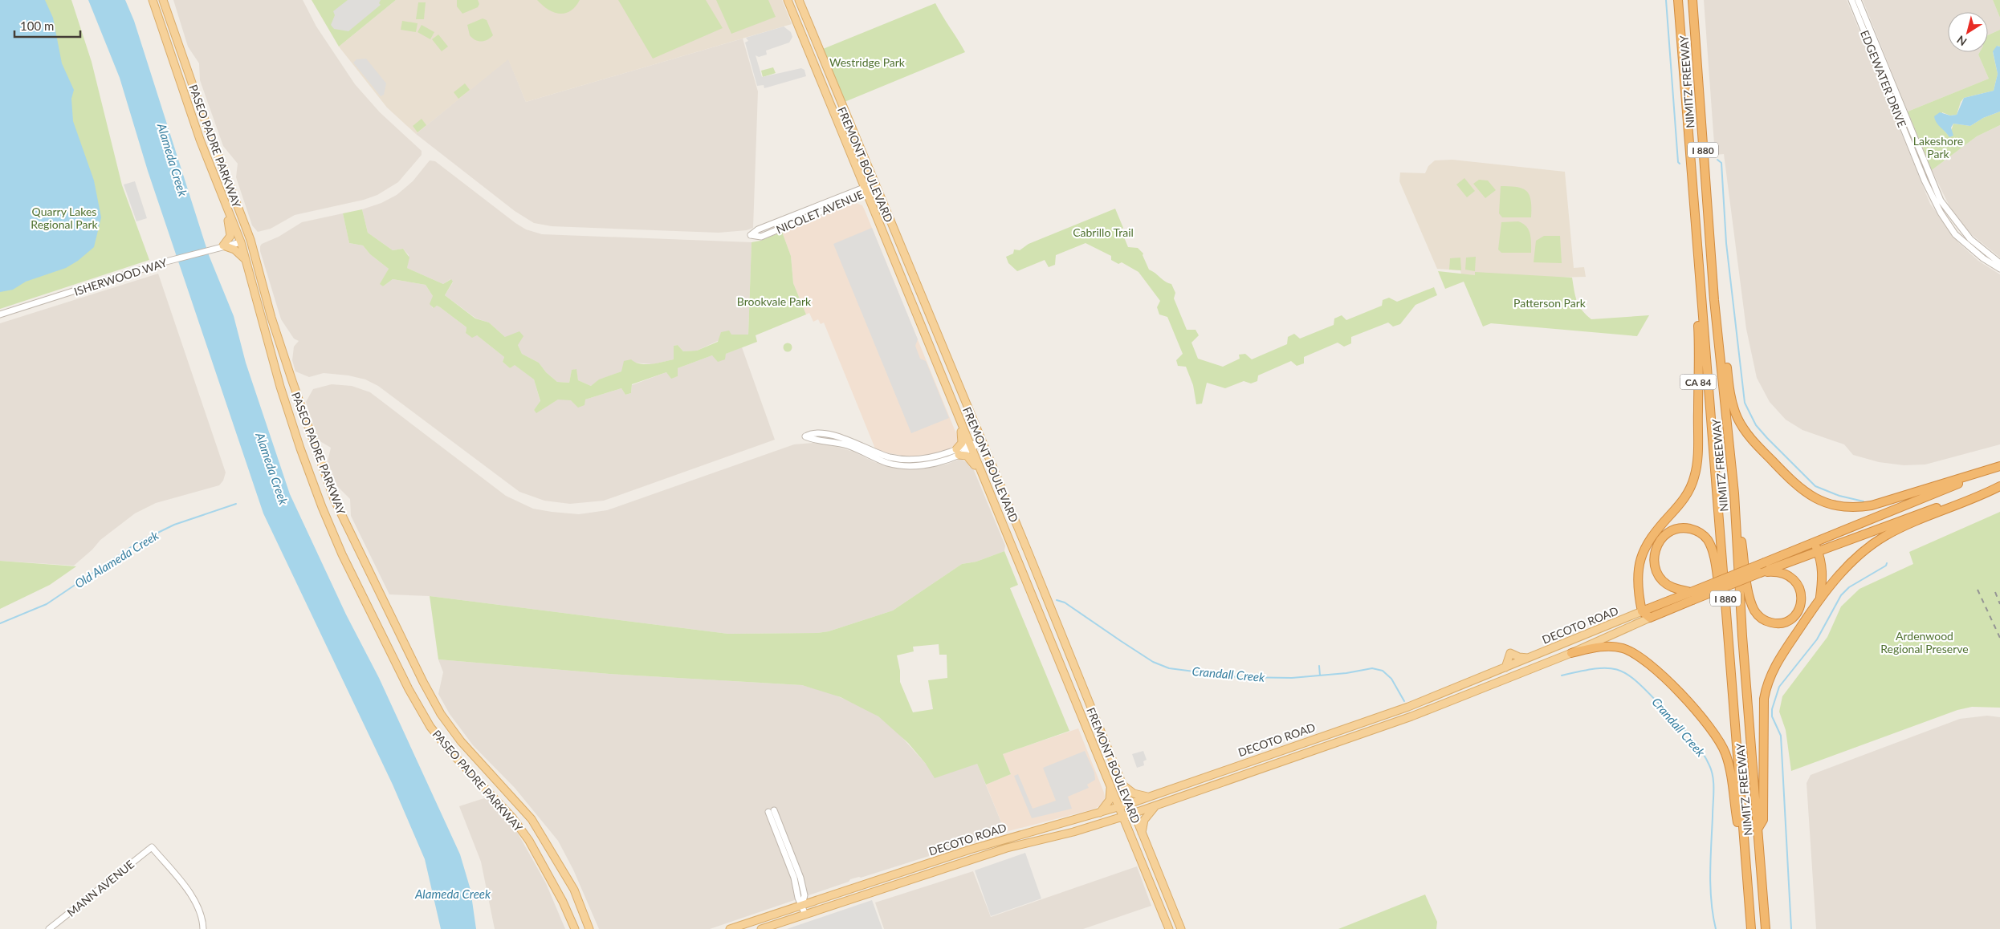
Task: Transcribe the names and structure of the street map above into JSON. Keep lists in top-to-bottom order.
{
  "streets": {
    "highway": [
      "NIMITZ FREEWAY",
      "I 880",
      "CA 84",
      "DECOTO ROAD"
    ],
    "main road": ["PASEO PADRE PARKWAY", "FREMONT BOULEVARD"],
    "street": [
      "EDGEWATER DRIVE",
      "NICOLET AVENUE",
      "ISHERWOOD WAY",
      "MANN AVENUE"
    ]
  },
  "crossings": [
    ["NIMITZ FREEWAY", "I 880"],
    ["NIMITZ FREEWAY", "CA 84"],
    ["PASEO PADRE PARKWAY", "ISHERWOOD WAY"],
    ["FREMONT BOULEVARD", "NICOLET AVENUE"],
    ["FREMONT BOULEVARD", "DECOTO ROAD"],
    ["CA 84", "DECOTO ROAD"]
  ],
  "water": ["Alameda Creek", "Old Alameda Creek", "Crandall Creek"],
  "parks": [
    "Westridge Park",
    "Lakeshore Park",
    "Quarry Lakes Regional Park",
    "Cabrillo Trail",
    "Brookvale Park",
    "Patterson Park",
    "Ardenwood Regional Preserve"
  ],
  "scale_bar": "100 m",
  "north": "bottom left"
}
